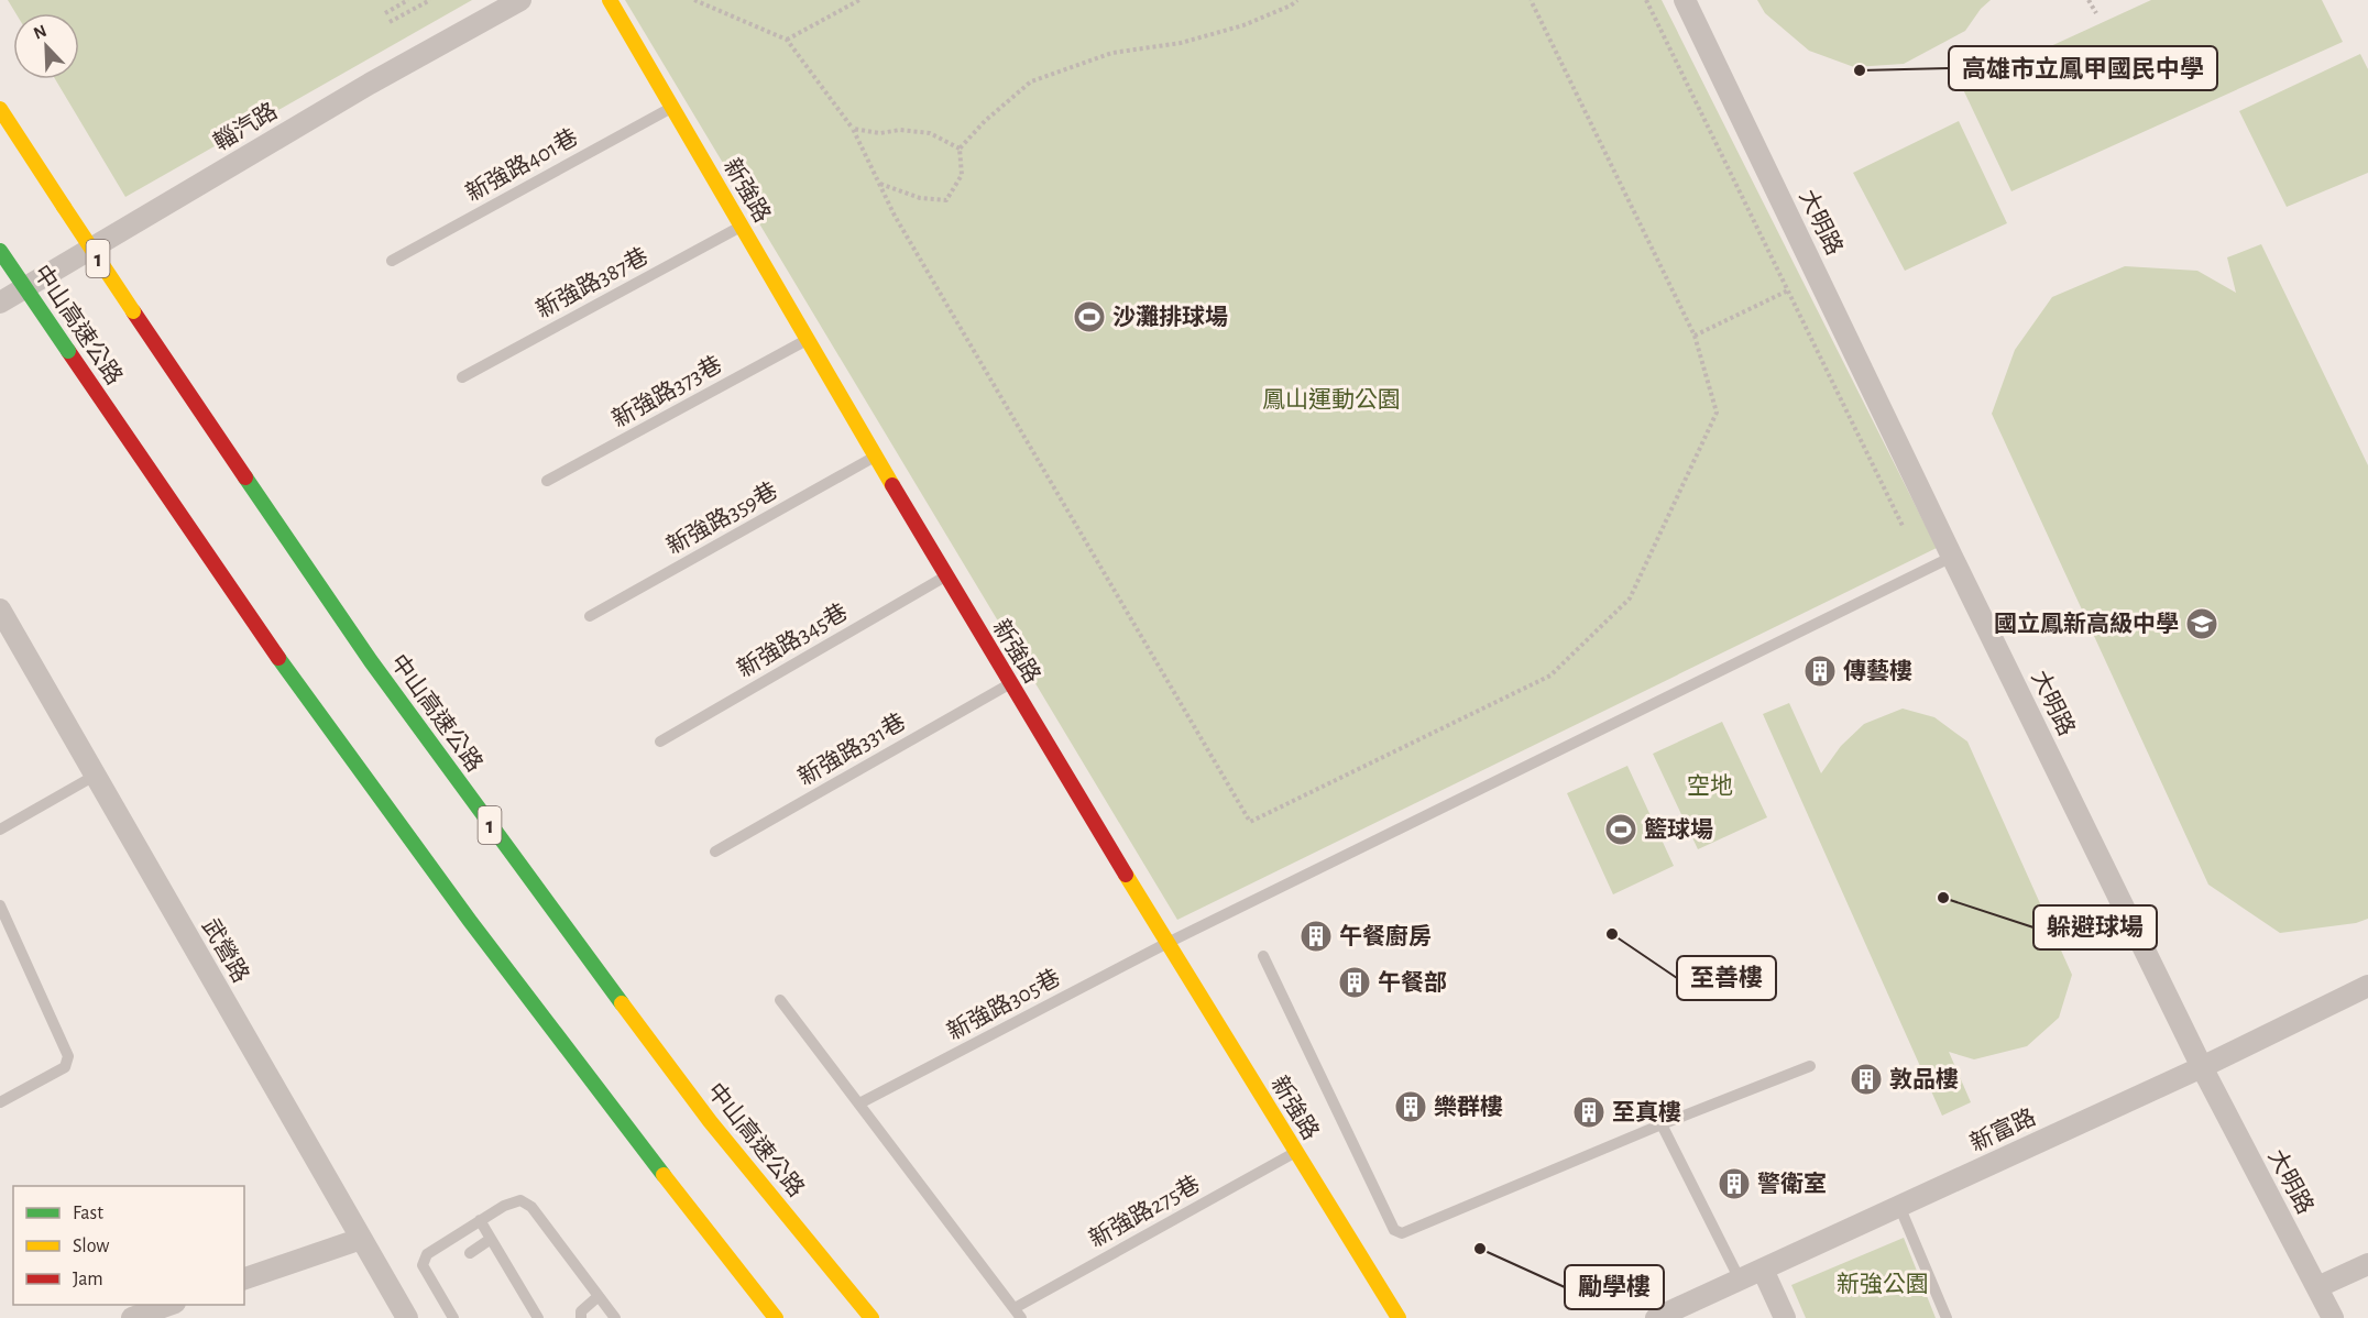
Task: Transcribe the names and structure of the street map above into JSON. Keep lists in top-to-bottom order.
{
  "streets": {
    "main road": ["新強路", "1", "中山高速公路"],
    "street": [
      "輜汽路",
      "大明路",
      "武營路",
      "新富路"
    ],
    "lane": [
      "新強路401巷",
      "新強路387巷",
      "新強路373巷",
      "新強路359巷",
      "新強路345巷",
      "新強路331巷",
      "新強路305巷",
      "新強路275巷"
    ]
  },
  "crossings": [
    ["新強路401巷", "新強路"],
    ["新強路", "新強路387巷"],
    ["新強路", "新強路373巷"],
    ["新強路", "新強路359巷"],
    ["新強路", "新強路345巷"],
    ["新強路", "新強路331巷"],
    ["新強路", "新強路305巷"],
    ["新強路", "新強路275巷"],
    ["大明路", "新強路305巷"],
    ["大明路", "新富路"]
  ],
  "parks": ["鳳山運動公園", "空地", "新強公園"],
  "places": {
    "other": [
      "高雄市立鳳甲國民中學",
      "躲避球場",
      "至善樓",
      "勵學樓"
    ],
    "sports": ["沙灘排球場", "籃球場"],
    "school or university": ["國立鳳新高級中學"],
    "building": [
      "傳藝樓",
      "午餐廚房",
      "午餐部",
      "敦品樓",
      "樂群樓",
      "至真樓",
      "警衛室"
    ]
  },
  "legend": ["Fast", "Slow", "Jam"],
  "north": "top left"
}
